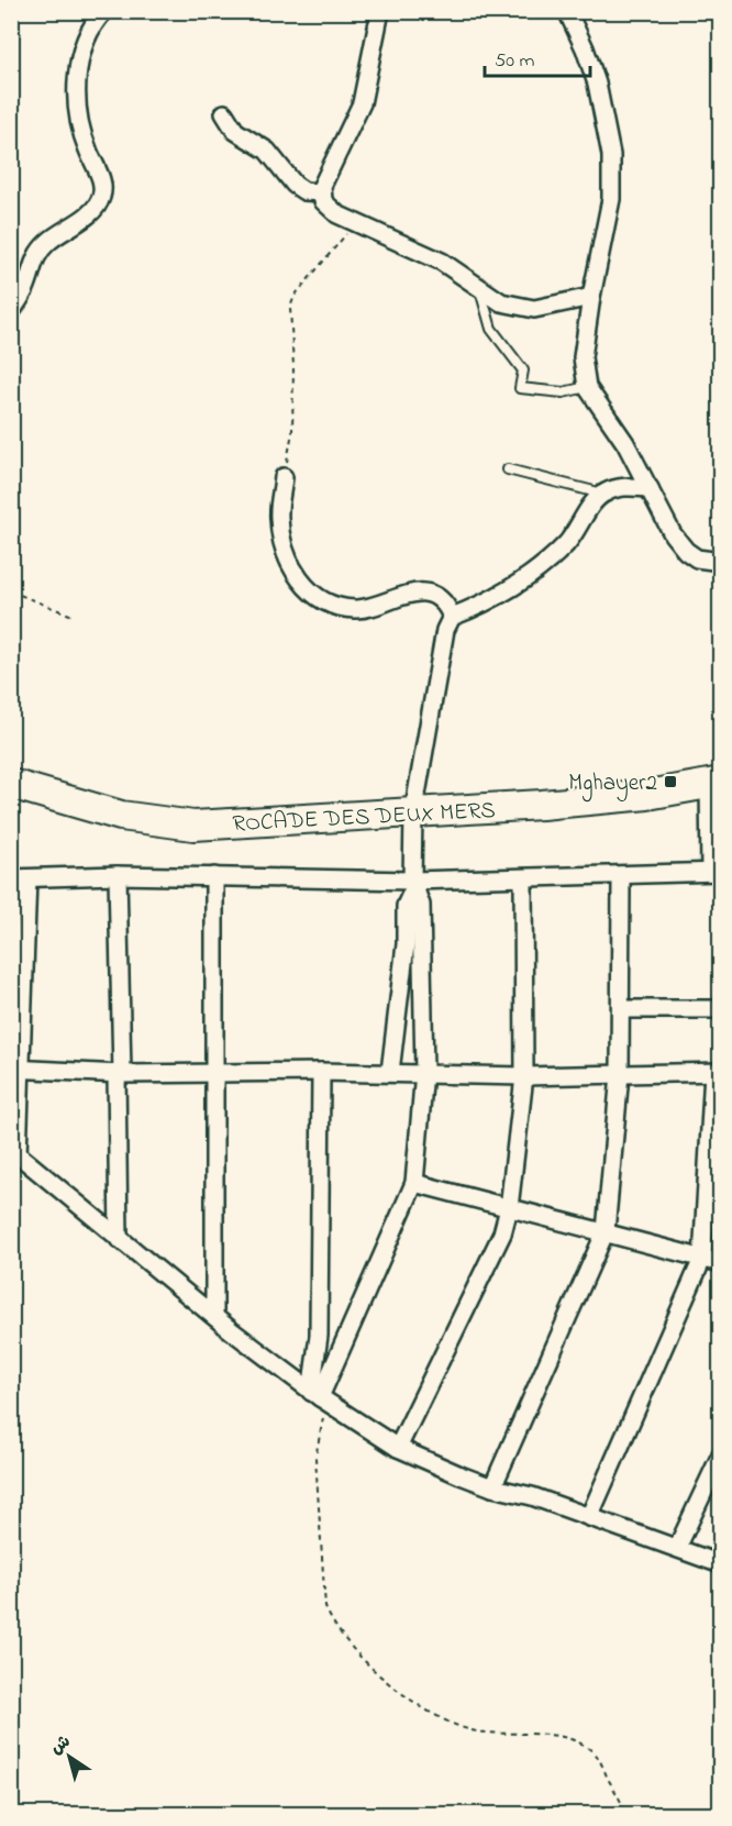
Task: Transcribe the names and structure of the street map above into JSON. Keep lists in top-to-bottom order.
{
  "streets": {
    "highway": ["ROCADE DES DEUX MERS"]
  },
  "places": {
    "transit": ["Mghayer2"]
  },
  "scale_bar": "50 m",
  "north": "top left"
}
